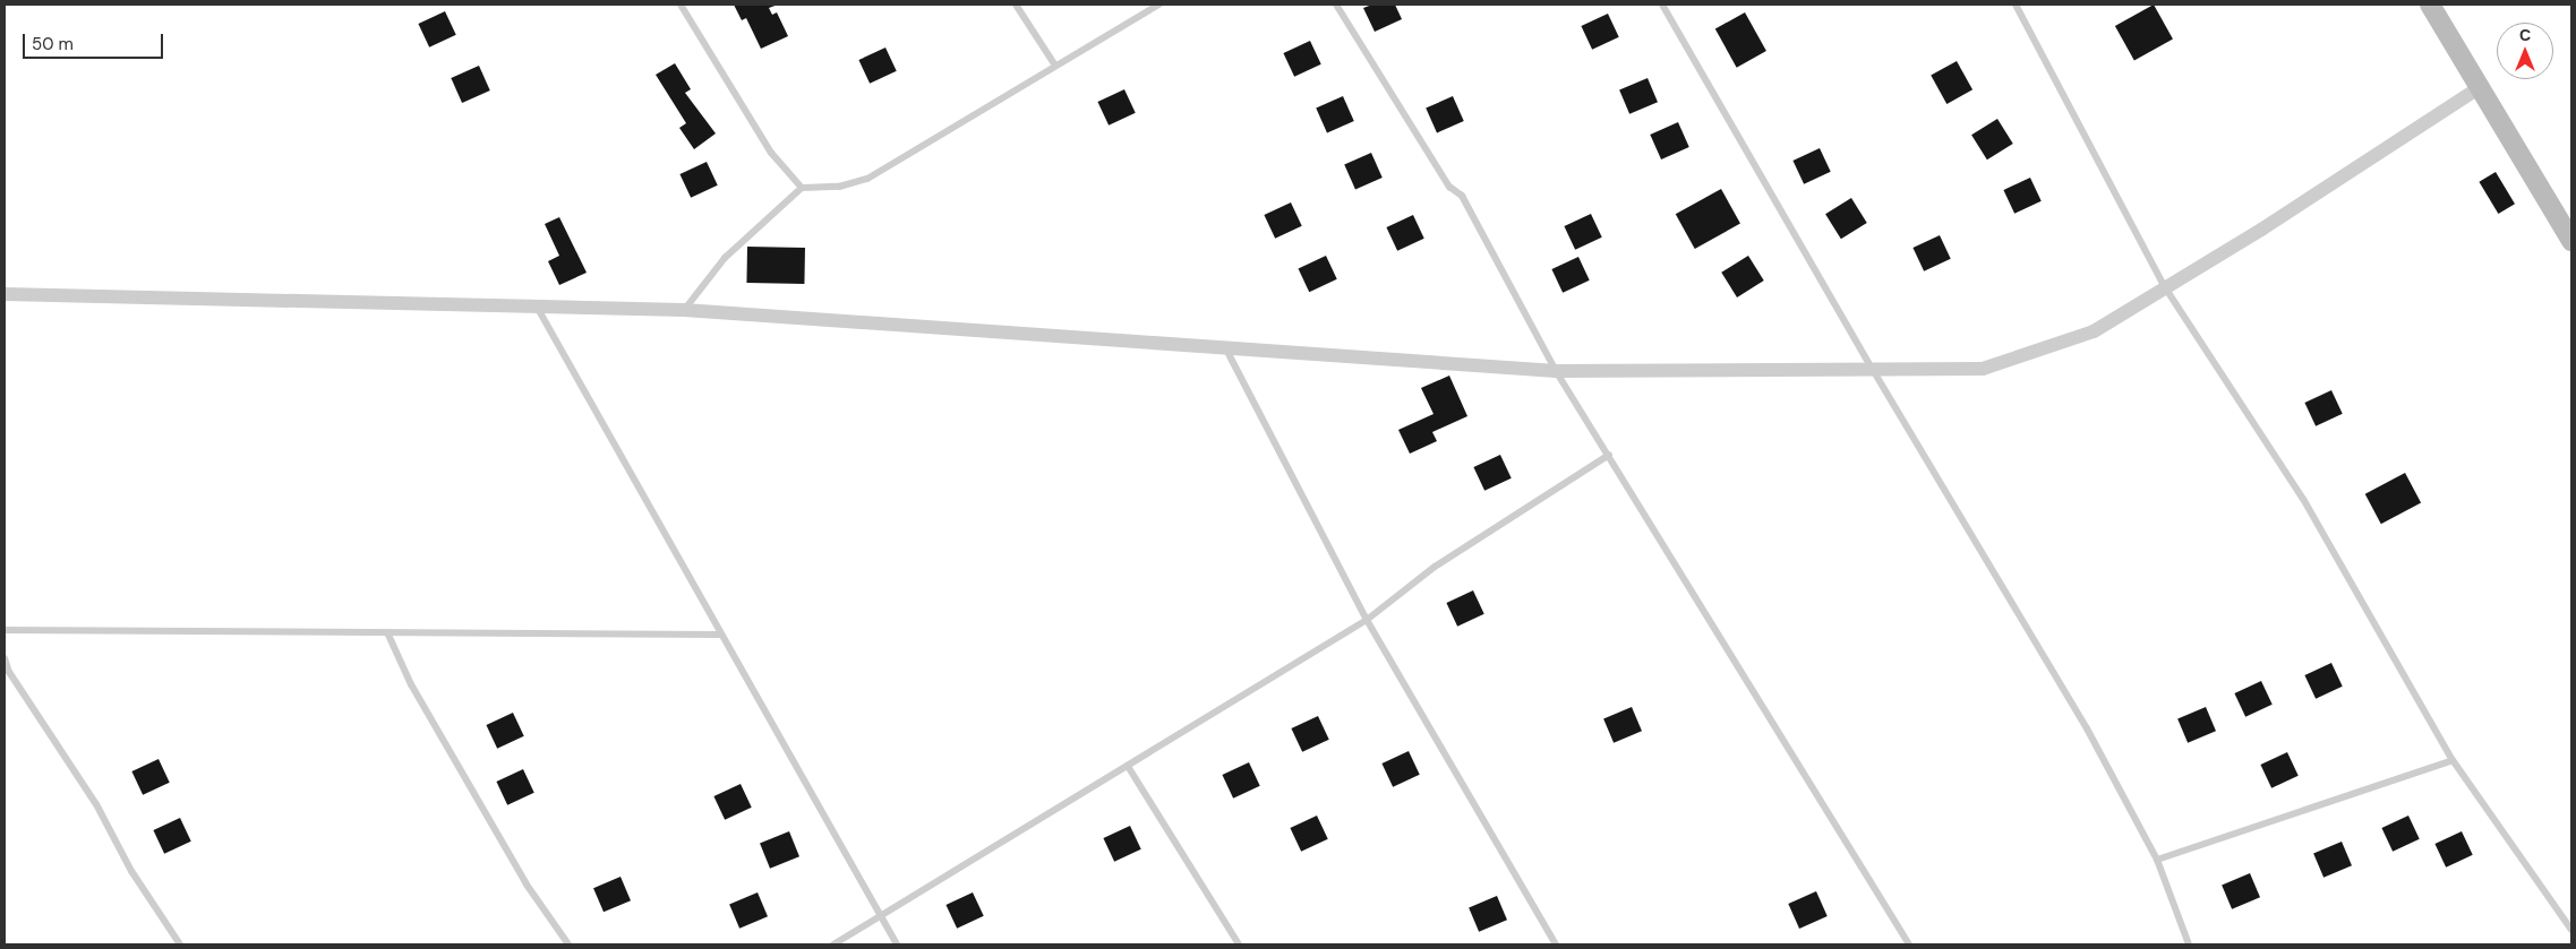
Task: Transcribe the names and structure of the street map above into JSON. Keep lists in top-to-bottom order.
{
  "scale_bar": "50 m",
  "north": "top"
}
